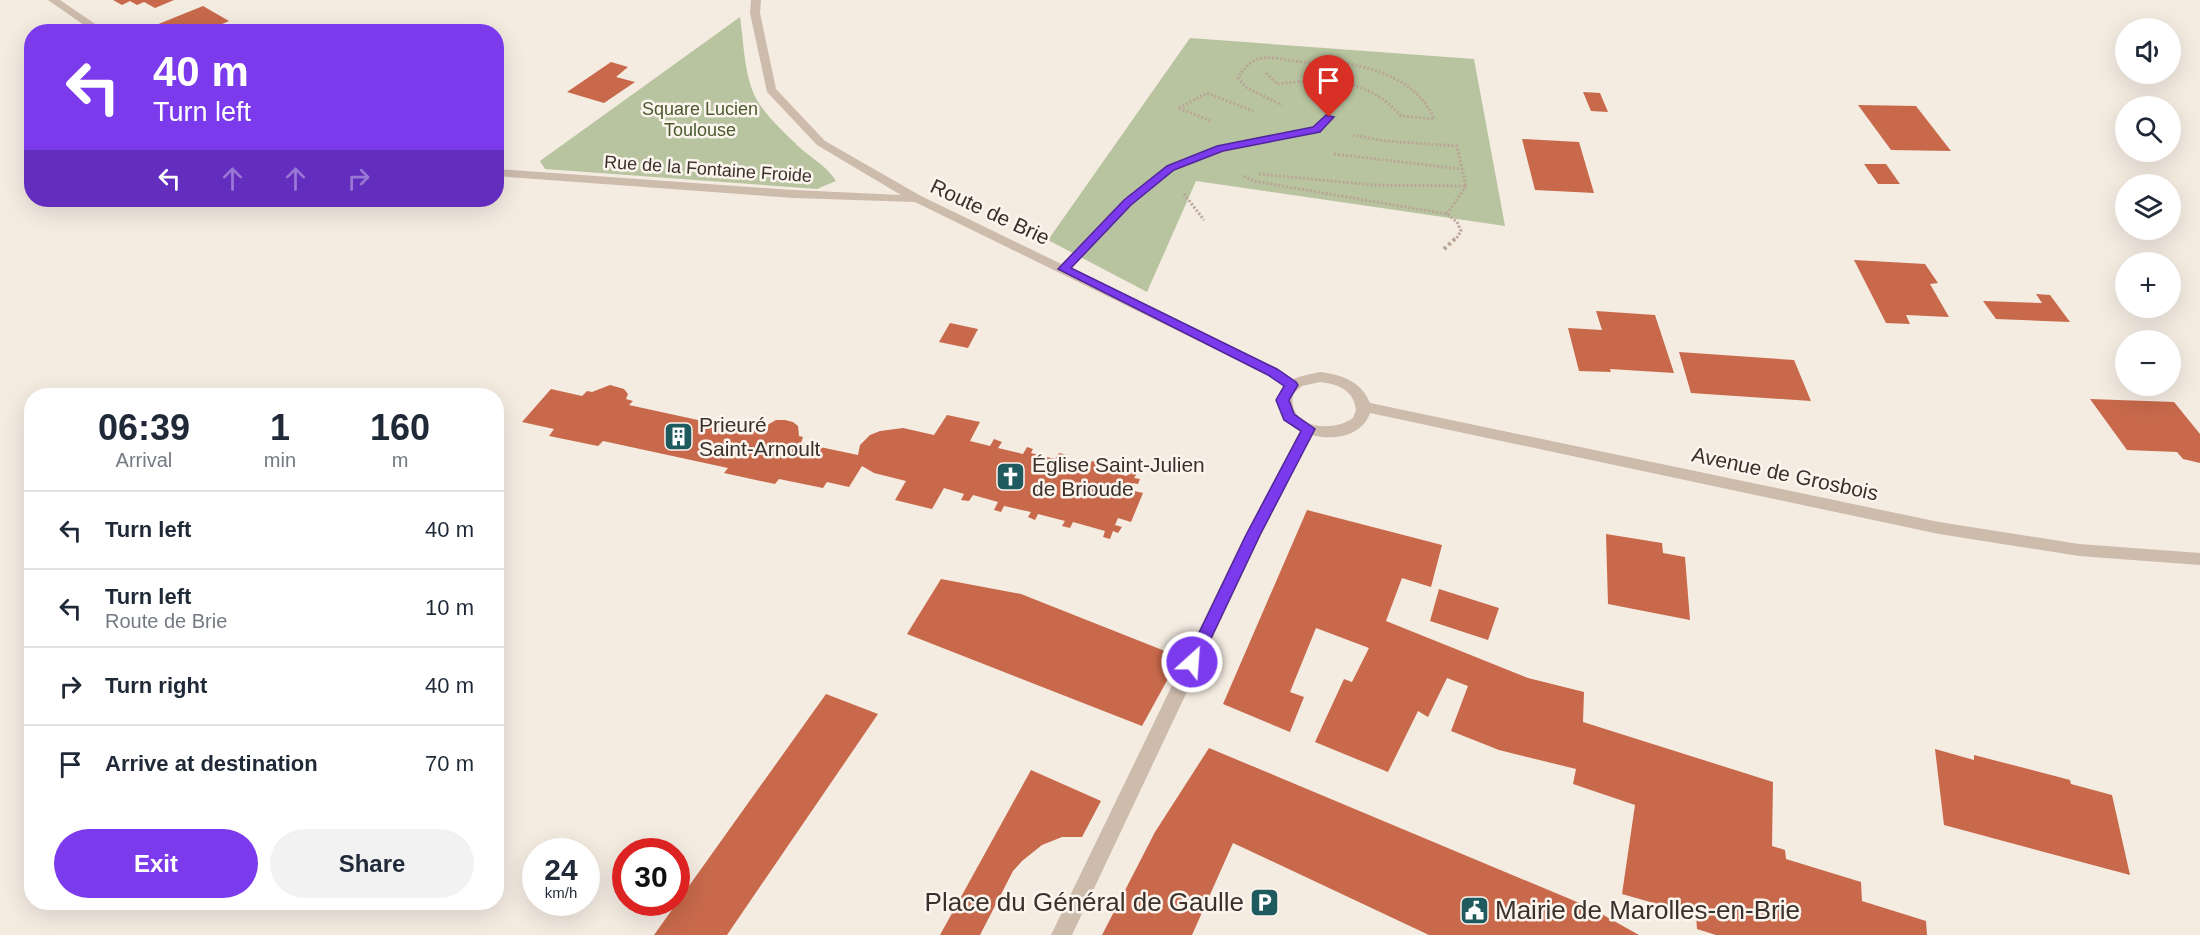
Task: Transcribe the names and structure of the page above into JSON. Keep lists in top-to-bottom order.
{
  "streets": {
    "street": ["Rue de la Fontaine Froide", "Route de Brie", "Avenue de Grosbois"]
  },
  "crossings": [
    ["Rue de la Fontaine Froide", "Route de Brie"],
    ["Route de Brie", "Avenue de Grosbois"]
  ],
  "parks": ["Square Lucien Toulouse"],
  "places": {
    "building": ["Prieuré Saint-Arnoult"],
    "church": ["Église Saint-Julien de Brioude"],
    "parking": ["Place du Général de Gaulle"],
    "public building": ["Mairie de Marolles-en-Brie"]
  },
  "page": {
    "map_buttons": ["+", "−"],
    "turn": ["40 m", "Turn left"],
    "eta": [
      "06:39",
      "Arrival",
      "1",
      "min",
      "160",
      "m"
    ],
    "list": [
      {
        "name": "Turn left",
        "value": "40 m"
      },
      {
        "name": "Turn left",
        "note": "Route de Brie",
        "value": "10 m"
      },
      {
        "name": "Turn right",
        "value": "40 m"
      },
      {
        "name": "Arrive at destination",
        "value": "70 m"
      }
    ],
    "buttons": ["Exit", "Share"],
    "speed": "24 km/h",
    "limit": "30"
  }
}
